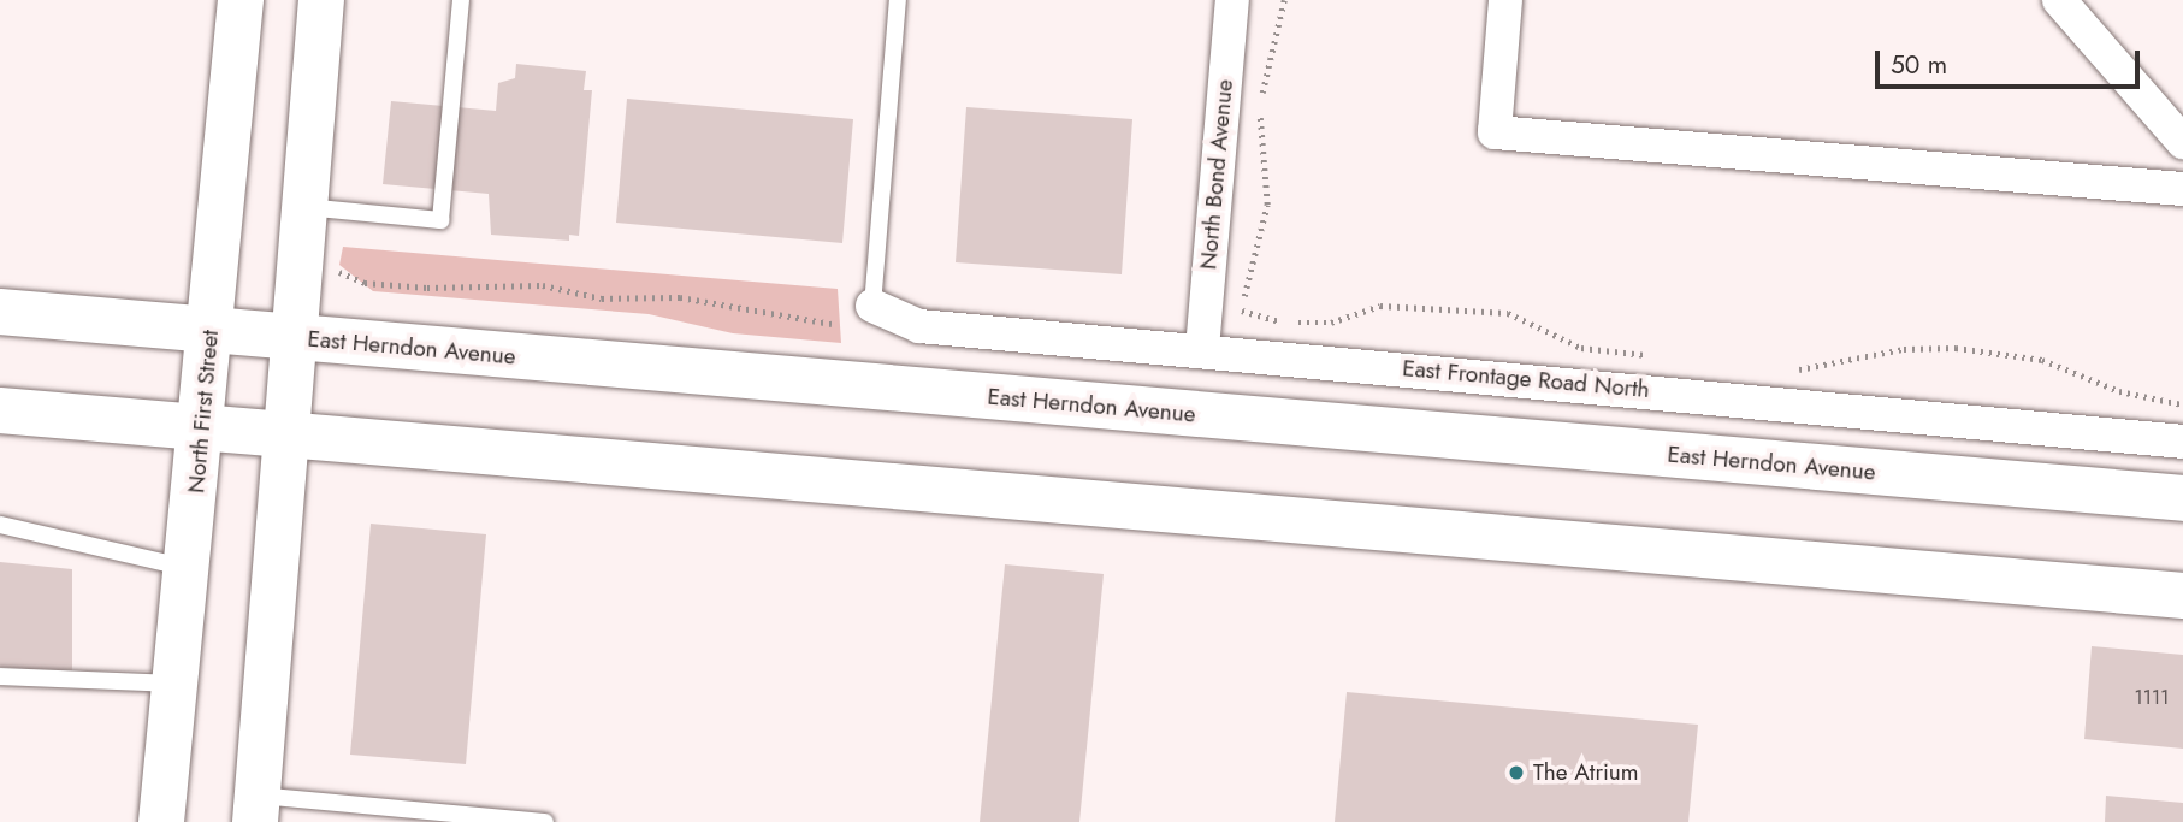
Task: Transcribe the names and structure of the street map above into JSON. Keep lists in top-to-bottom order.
{
  "streets": {
    "main road": ["East Herndon Avenue", "North First Street"],
    "street": ["North Bond Avenue", "East Frontage Road North"]
  },
  "crossings": [
    ["North Bond Avenue", "East Frontage Road North"],
    ["East Herndon Avenue", "North First Street"]
  ],
  "places": ["The Atrium"],
  "house_numbers": ["1111"],
  "scale_bar": "50 m"
}
